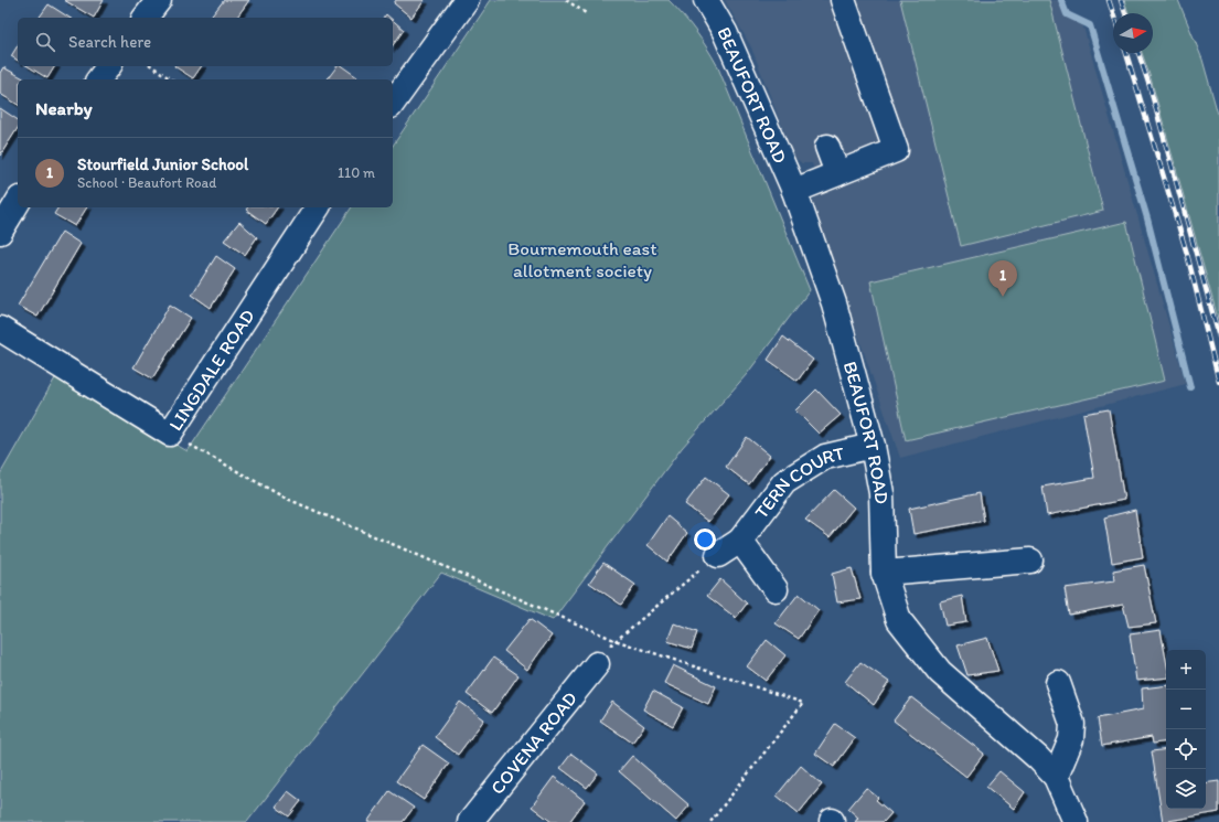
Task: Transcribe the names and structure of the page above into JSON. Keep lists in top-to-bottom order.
{
  "streets": {
    "street": [
      "BEAUFORT ROAD",
      "LINGDALE ROAD",
      "TERN COURT",
      "COVENA ROAD"
    ]
  },
  "crossings": [
    ["BEAUFORT ROAD", "TERN COURT"]
  ],
  "parks": ["Bournemouth east allotment society"],
  "north": "right",
  "page": {
    "search": "Search here",
    "heading": "Nearby",
    "list": [
      {
        "mark": "1",
        "name": "Stourfield Junior School",
        "note": "School · Beaufort Road",
        "value": "110 m"
      }
    ],
    "pins": "1",
    "map_buttons": ["+", "−"]
  }
}
